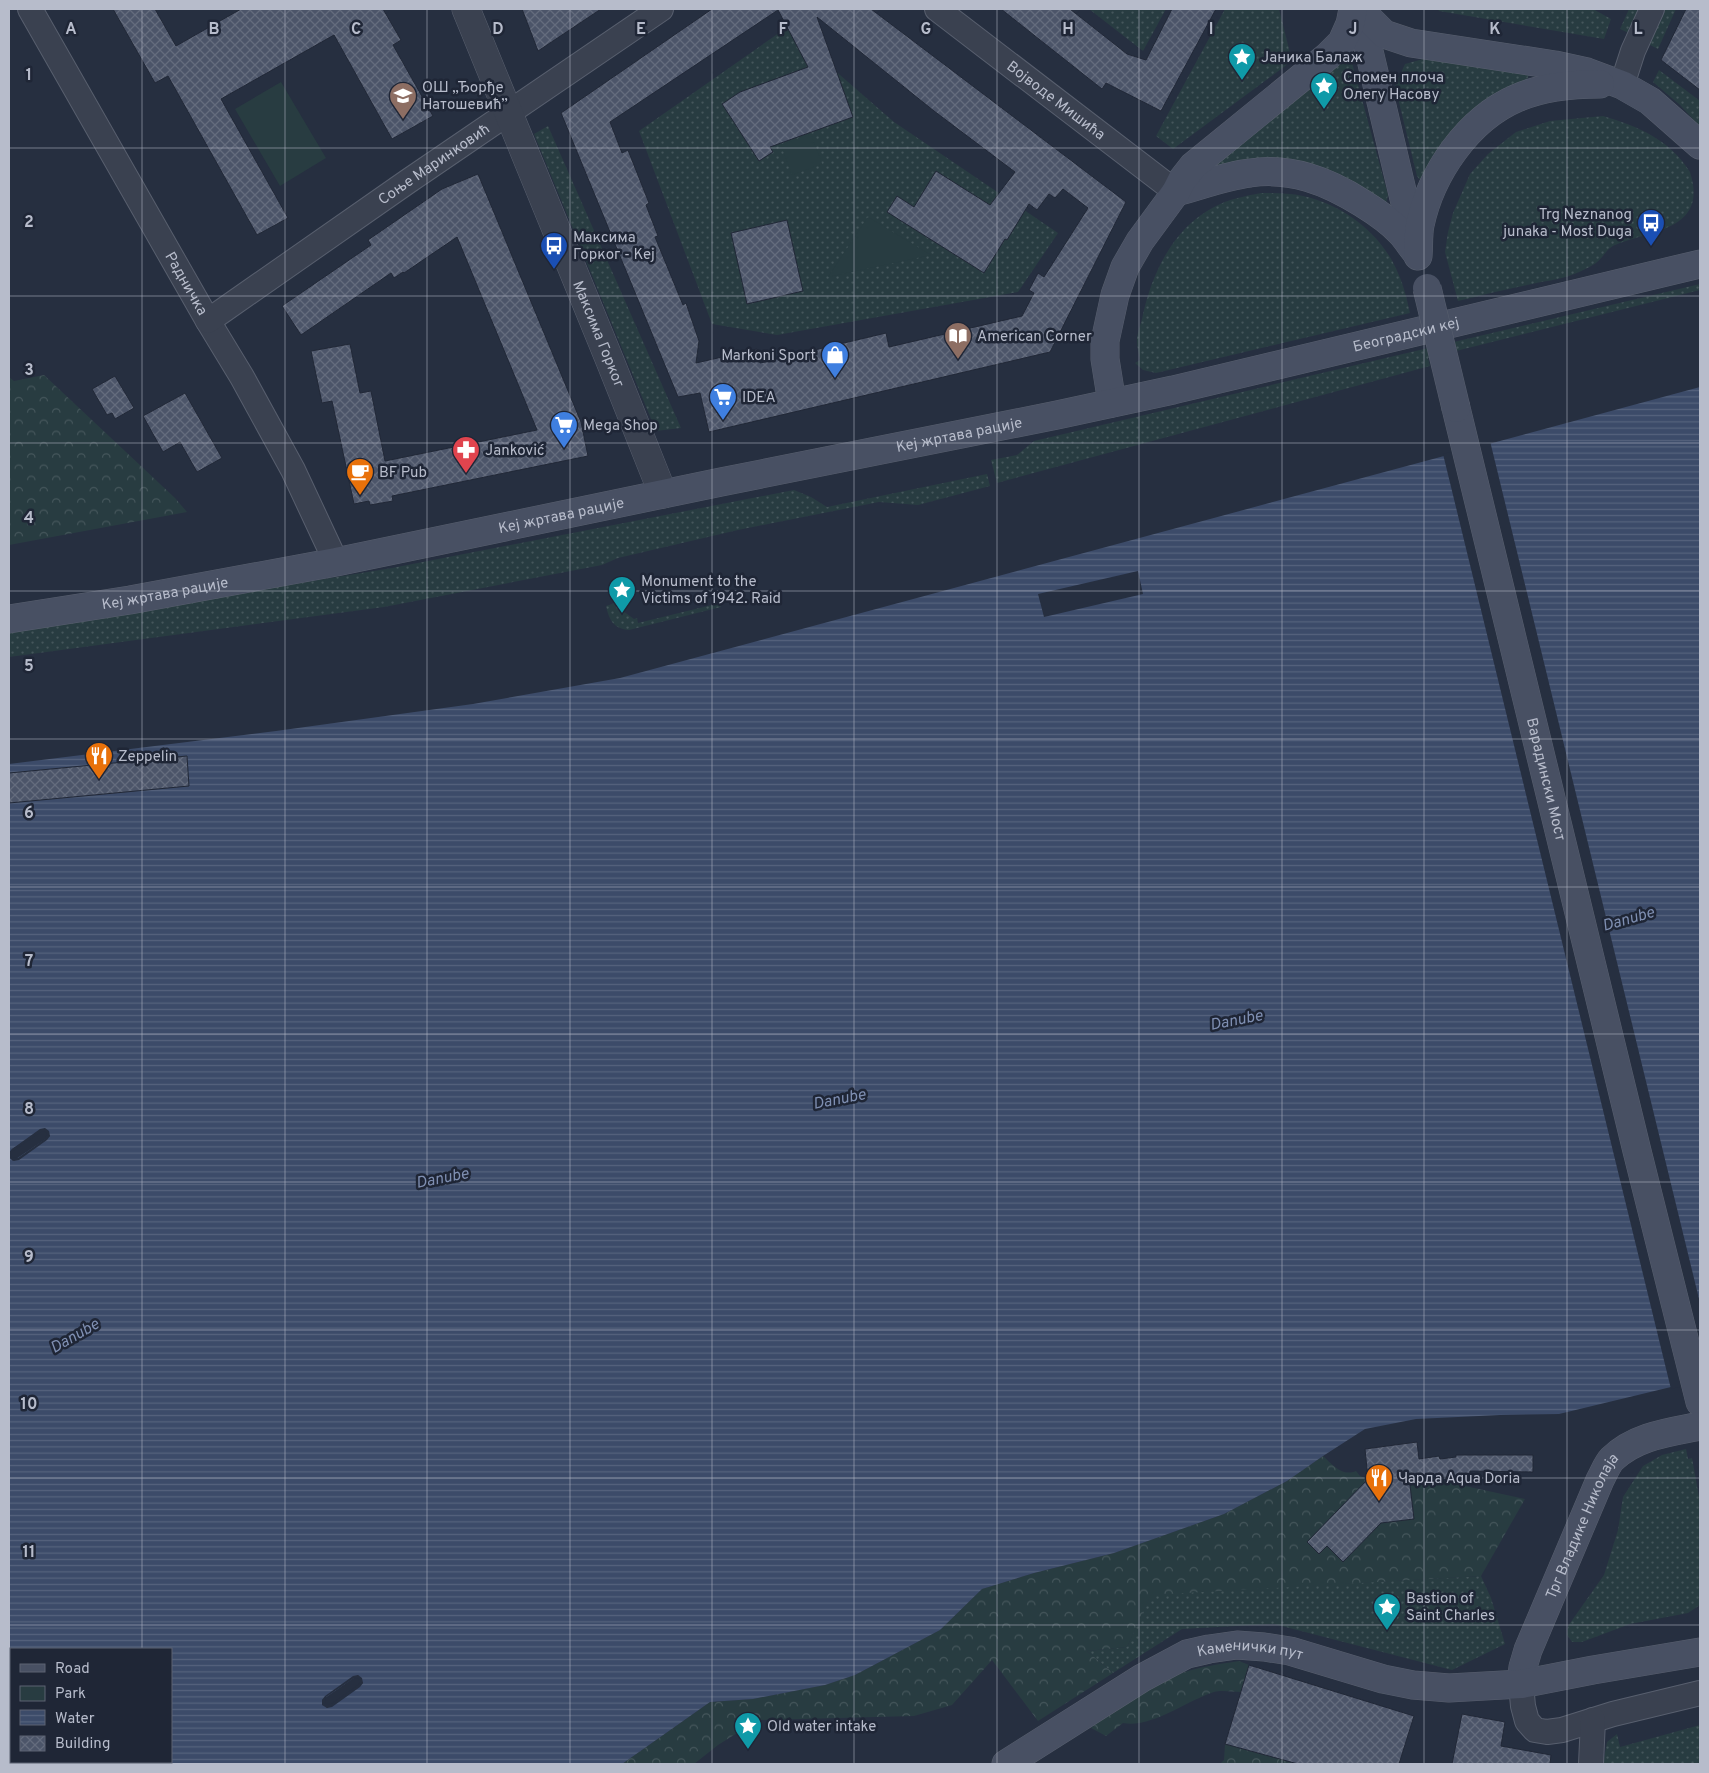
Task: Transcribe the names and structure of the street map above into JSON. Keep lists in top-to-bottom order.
{
  "streets": {
    "main road": [
      "Београдски кеј",
      "Кеј жртава рације",
      "Варадински Мост",
      "Трг Владике Николаја",
      "Каменички пут"
    ],
    "street": [
      "Војводе Мишића",
      "Соње Маринковић",
      "Радничка",
      "Максима Горког"
    ]
  },
  "crossings": [
    ["Соње Маринковић", "Радничка"],
    ["Соње Маринковић", "Максима Горког"],
    ["Радничка", "Кеј жртава рације"],
    ["Максима Горког", "Кеј жртава рације"],
    ["Београдски кеј", "Кеј жртава рације"],
    ["Трг Владике Николаја", "Каменички пут"]
  ],
  "water": ["Danube"],
  "places": {
    "place": [
      "Јаника Балаж",
      "Спомен плоча Олегу Насову",
      "Monument to the Victims of 1942. Raid",
      "Bastion of Saint Charles",
      "Old water intake"
    ],
    "school or university": ["ОШ „Ђорђе Натошевић”"],
    "bus stop": ["Trg Neznanog junaka - Most Duga", "Максима Горког - Кеј"],
    "library": ["American Corner"],
    "shop": ["Markoni Sport"],
    "supermarket": ["IDEA", "Mega Shop"],
    "pharmacy": ["Janković"],
    "cafe": ["BF Pub"],
    "restaurant": ["Zeppelin", "Чарда Aqua Doria"]
  },
  "legend": [
    "Road",
    "Park",
    "Water",
    "Building"
  ],
  "grid": {
    "columns": [
      "A",
      "B",
      "C",
      "D",
      "E",
      "F",
      "G",
      "H",
      "I",
      "J",
      "K",
      "L"
    ],
    "rows": [
      "1",
      "2",
      "3",
      "4",
      "5",
      "6",
      "7",
      "8",
      "9",
      "10",
      "11"
    ]
  }
}
